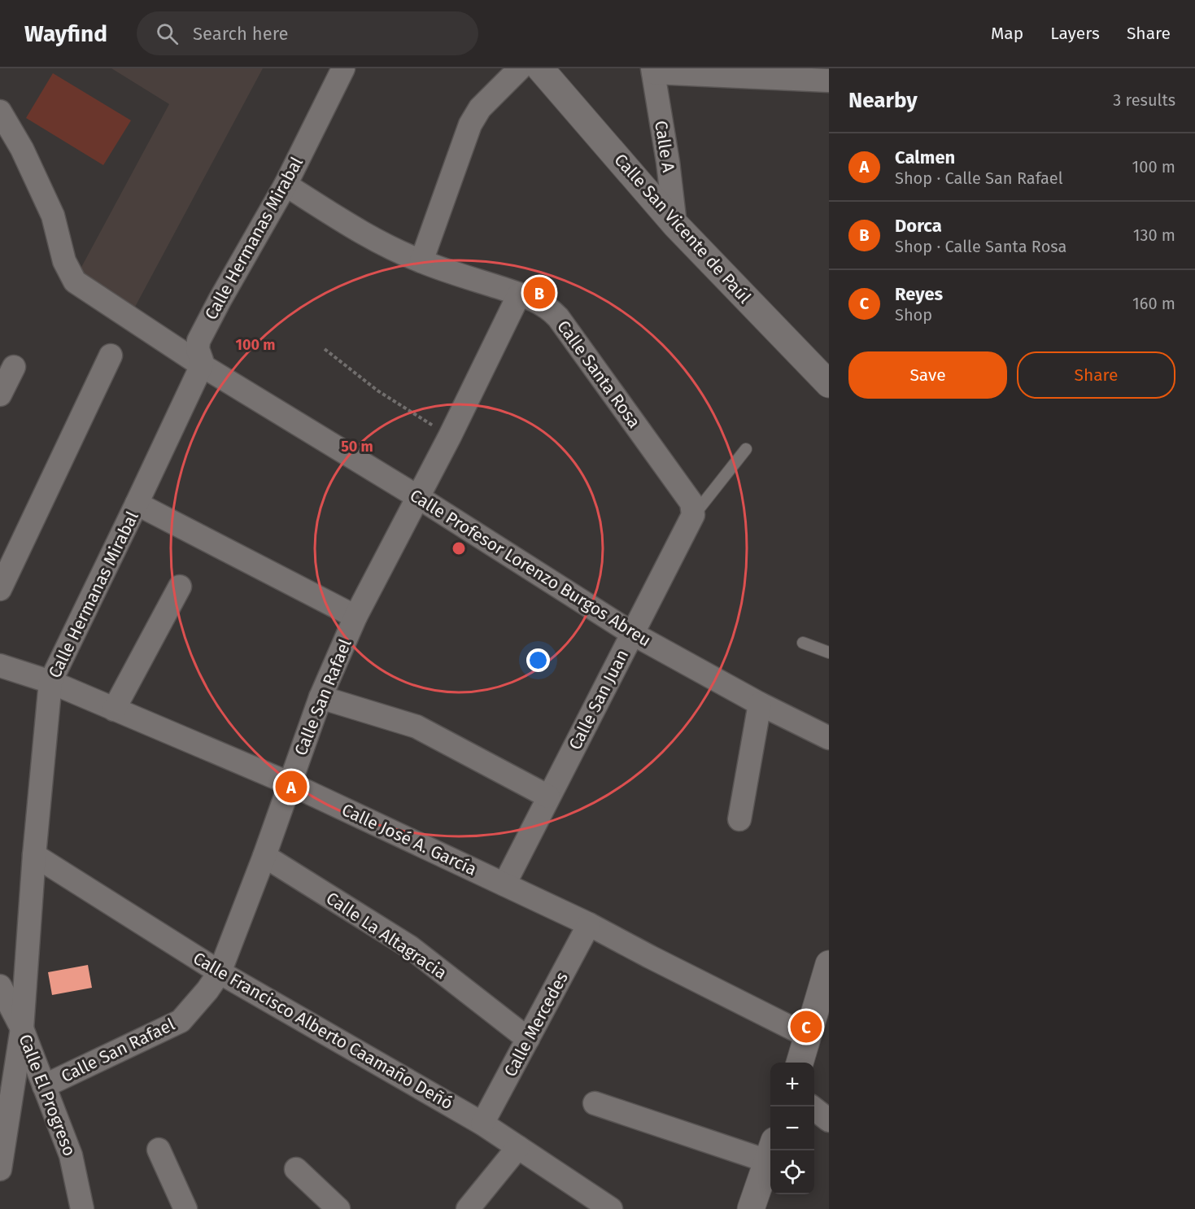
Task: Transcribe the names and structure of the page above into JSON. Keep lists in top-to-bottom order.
{
  "streets": {
    "street": [
      "Calle A",
      "Calle San Vicente de Paúl",
      "Calle Hermanas Mirabal",
      "Calle Santa Rosa",
      "Calle Profesor Lorenzo Burgos Abreu",
      "Calle San Rafael",
      "Calle San Juan",
      "Calle José A. García",
      "Calle La Altagracia",
      "Calle Mercedes",
      "Calle Francisco Alberto Caamaño Deñó",
      "Calle El Progreso"
    ]
  },
  "crossings": [
    ["Calle A", "Calle San Vicente de Paúl"],
    ["Calle Hermanas Mirabal", "Calle Santa Rosa"],
    ["Calle Hermanas Mirabal", "Calle Profesor Lorenzo Burgos Abreu"],
    ["Calle Hermanas Mirabal", "Calle José A. García"],
    ["Calle Hermanas Mirabal", "Calle Francisco Alberto Caamaño Deñó"],
    ["Calle Hermanas Mirabal", "Calle El Progreso"],
    ["Calle Santa Rosa", "Calle San Rafael"],
    ["Calle Santa Rosa", "Calle San Juan"],
    ["Calle Profesor Lorenzo Burgos Abreu", "Calle San Rafael"],
    ["Calle Profesor Lorenzo Burgos Abreu", "Calle San Juan"],
    ["Calle San Rafael", "Calle José A. García"],
    ["Calle San Rafael", "Calle La Altagracia"],
    ["Calle San Rafael", "Calle Francisco Alberto Caamaño Deñó"],
    ["Calle San Rafael", "Calle El Progreso"],
    ["Calle San Juan", "Calle José A. García"],
    ["Calle José A. García", "Calle Mercedes"],
    ["Calle La Altagracia", "Calle Mercedes"],
    ["Calle Mercedes", "Calle Francisco Alberto Caamaño Deñó"]
  ],
  "page": {
    "header": "Wayfind",
    "search": "Search here",
    "nav": ["Map", "Layers", "Share"],
    "heading": ["Nearby", "3 results"],
    "list": [
      {
        "mark": "A",
        "name": "Calmen",
        "note": "Shop · Calle San Rafael",
        "value": "100 m"
      },
      {
        "mark": "B",
        "name": "Dorca",
        "note": "Shop · Calle Santa Rosa",
        "value": "130 m"
      },
      {
        "mark": "C",
        "name": "Reyes",
        "note": "Shop",
        "value": "160 m"
      }
    ],
    "pins": ["B", "A", "C"],
    "buttons": ["Save", "Share"],
    "map_buttons": ["+", "−"]
  },
  "rings": ["100 m", "50 m"]
}
